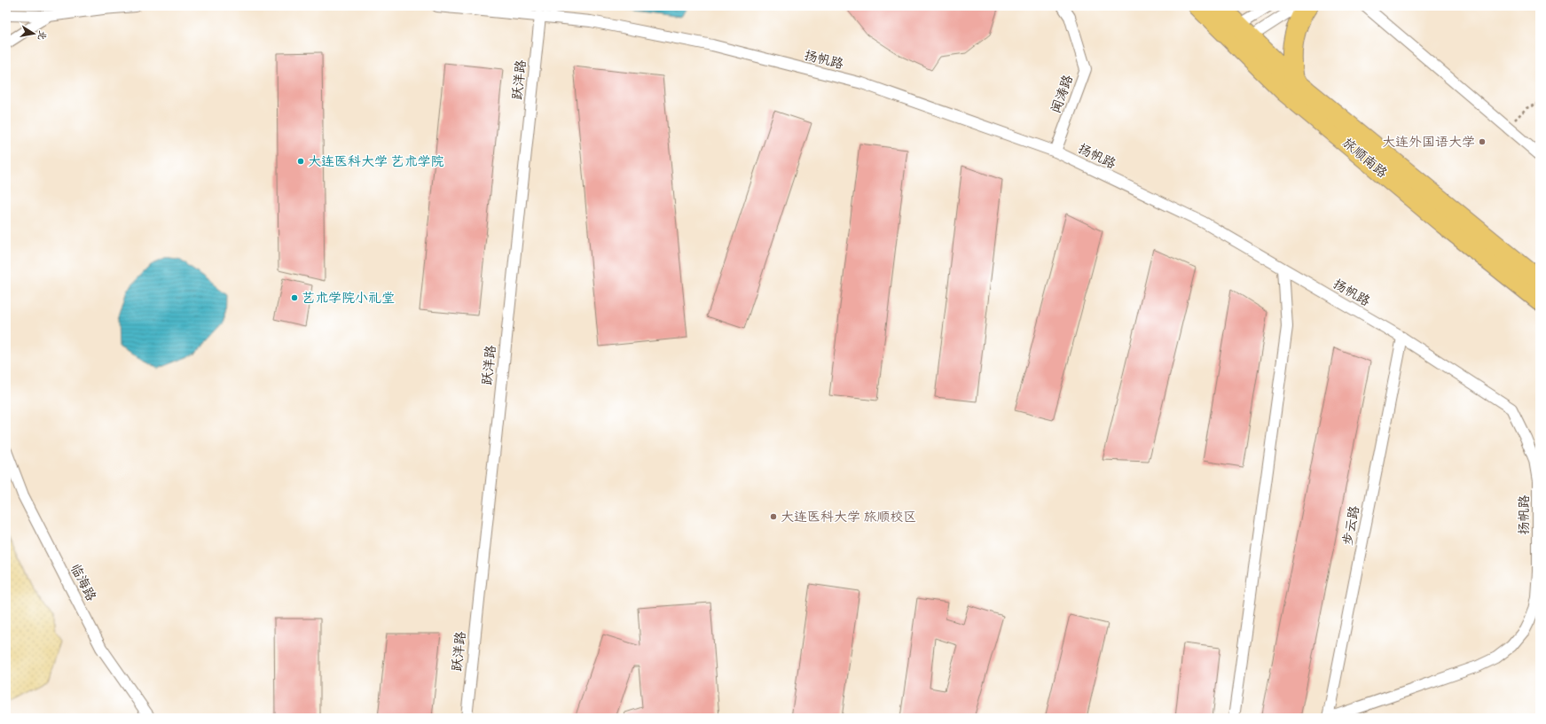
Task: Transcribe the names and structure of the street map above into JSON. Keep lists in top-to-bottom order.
{
  "streets": {
    "highway": ["旅顺南路"],
    "street": [
      "扬帆路",
      "跃洋路",
      "闻涛路",
      "步云路",
      "临海路"
    ]
  },
  "crossings": [
    ["扬帆路", "跃洋路"],
    ["扬帆路", "闻涛路"],
    ["扬帆路", "步云路"]
  ],
  "places": [
    "大连外国语大学",
    "大连医科大学 艺术学院",
    "艺术学院小礼堂",
    "大连医科大学 旅顺校区"
  ],
  "north": "right"
}
